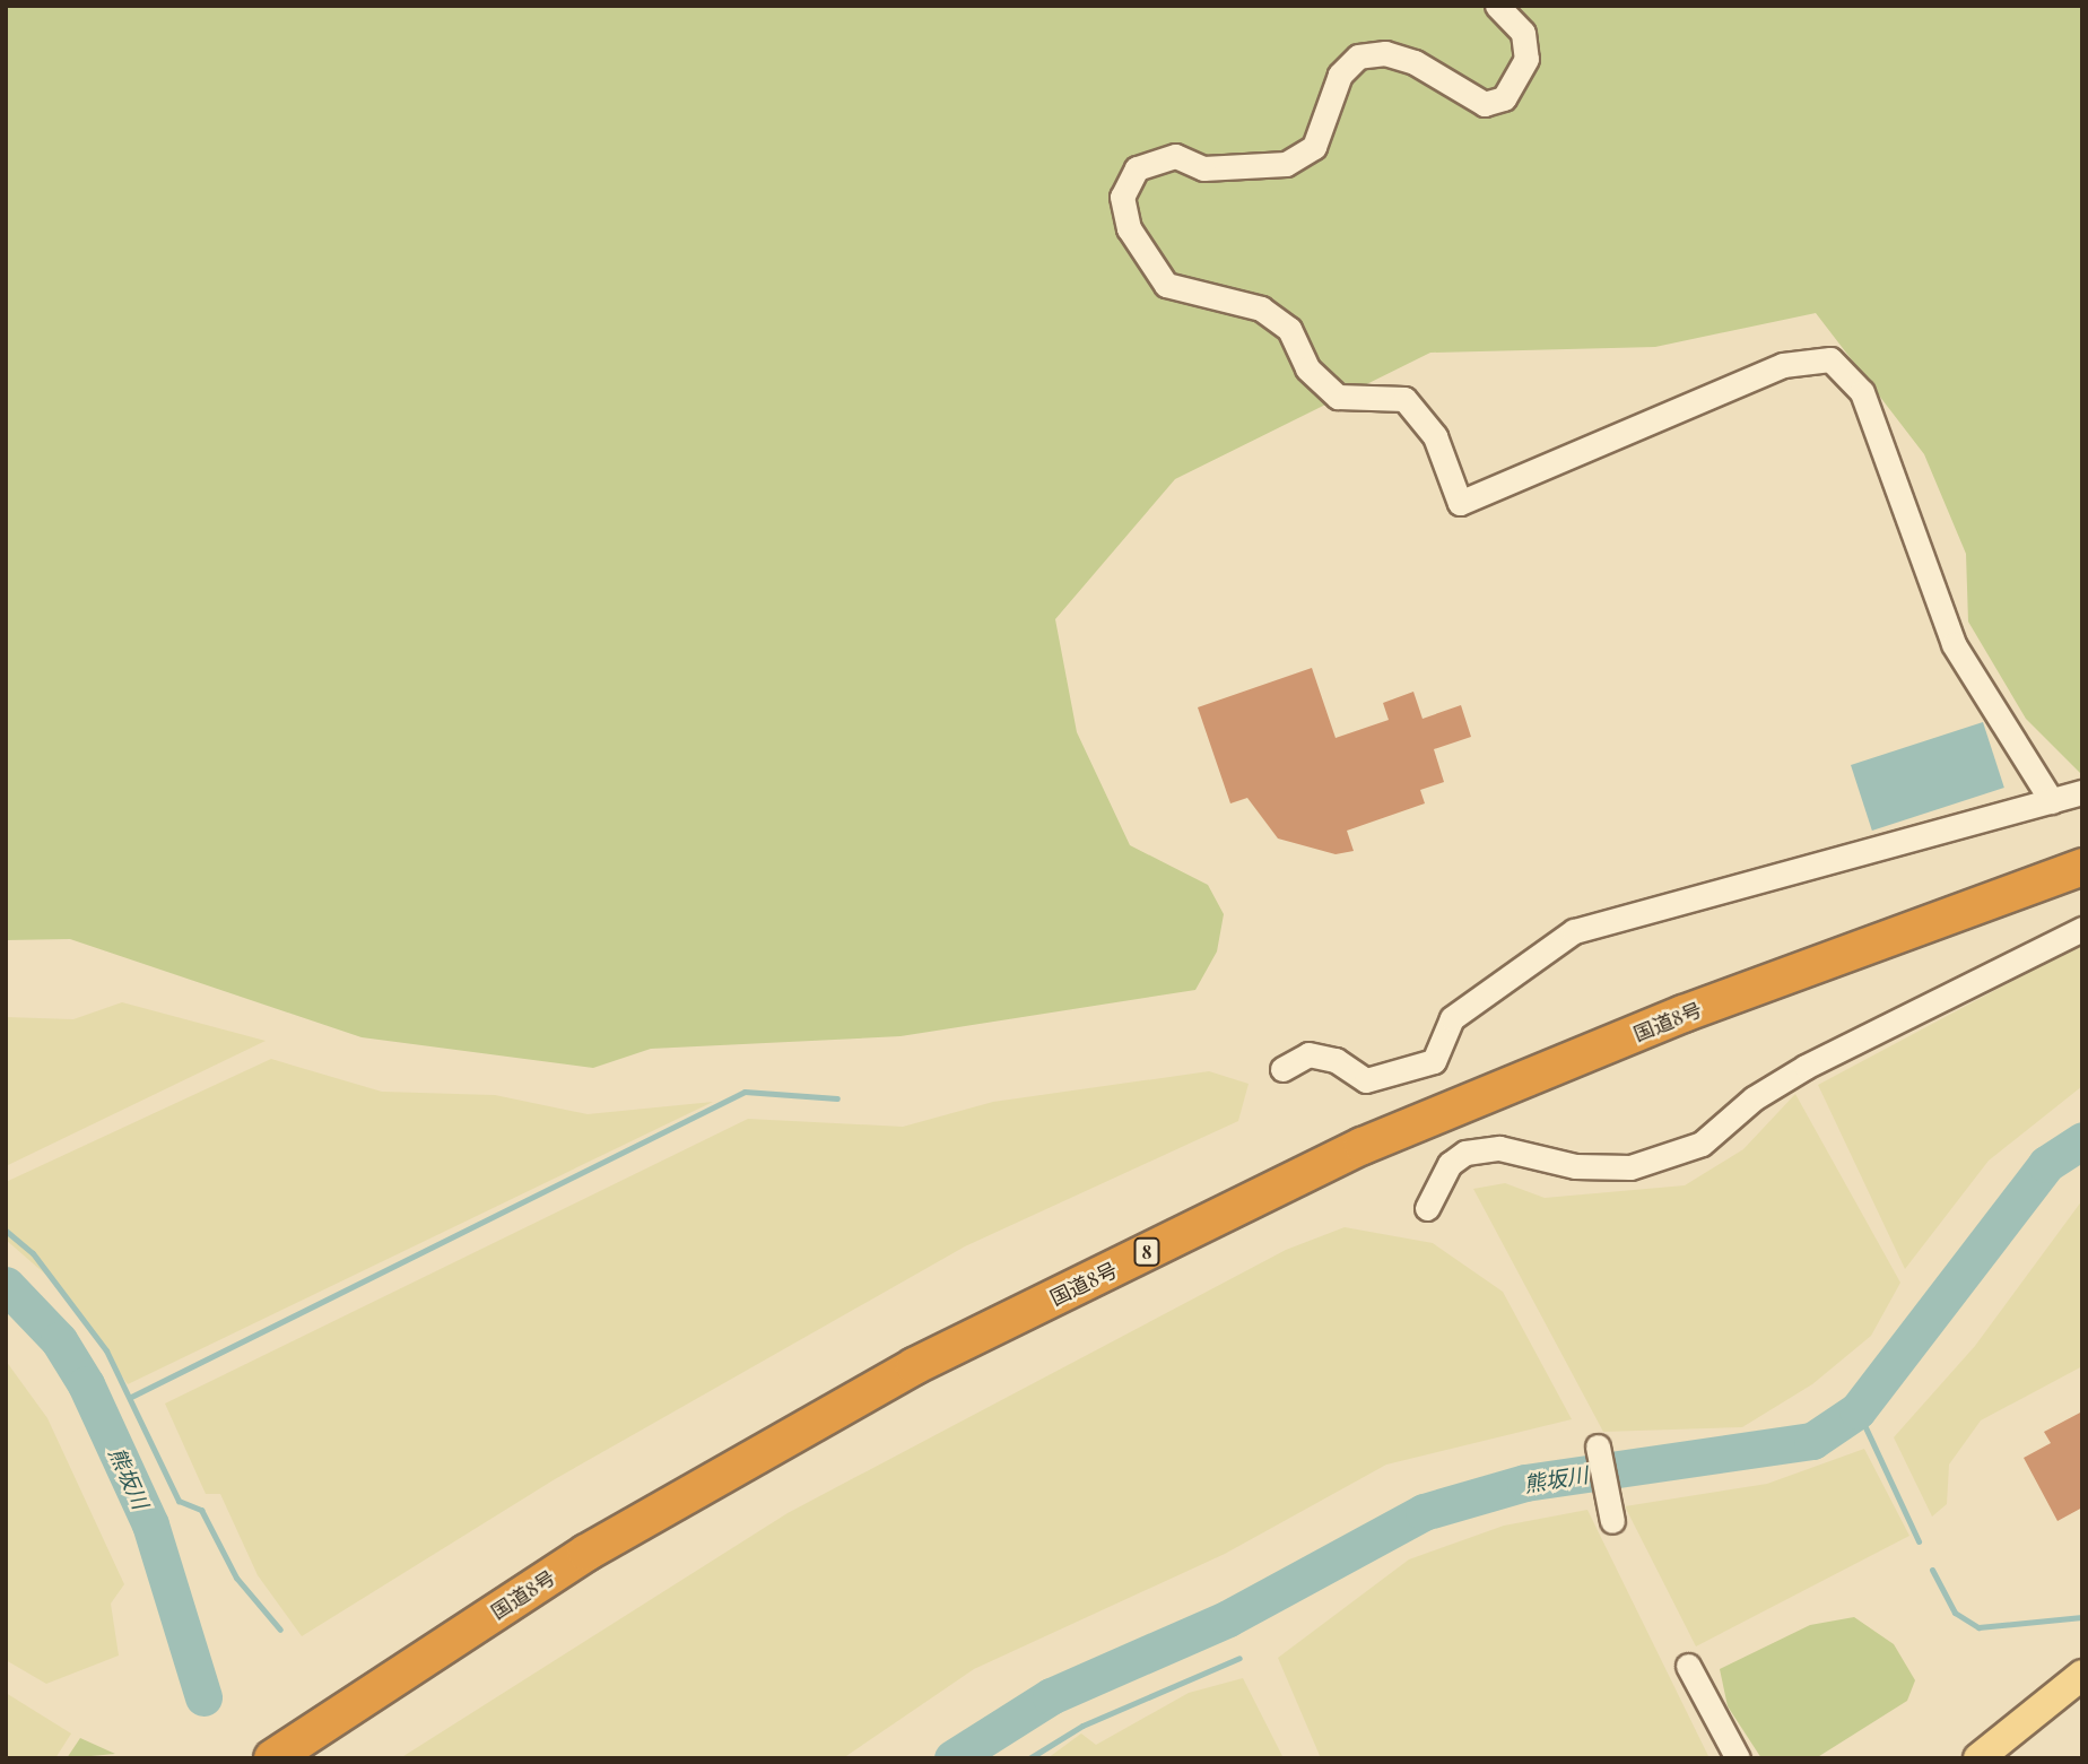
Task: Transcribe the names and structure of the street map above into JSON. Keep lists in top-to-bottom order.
{
  "streets": {
    "highway": ["国道8号", "8"]
  },
  "water": ["熊坂川"]
}
